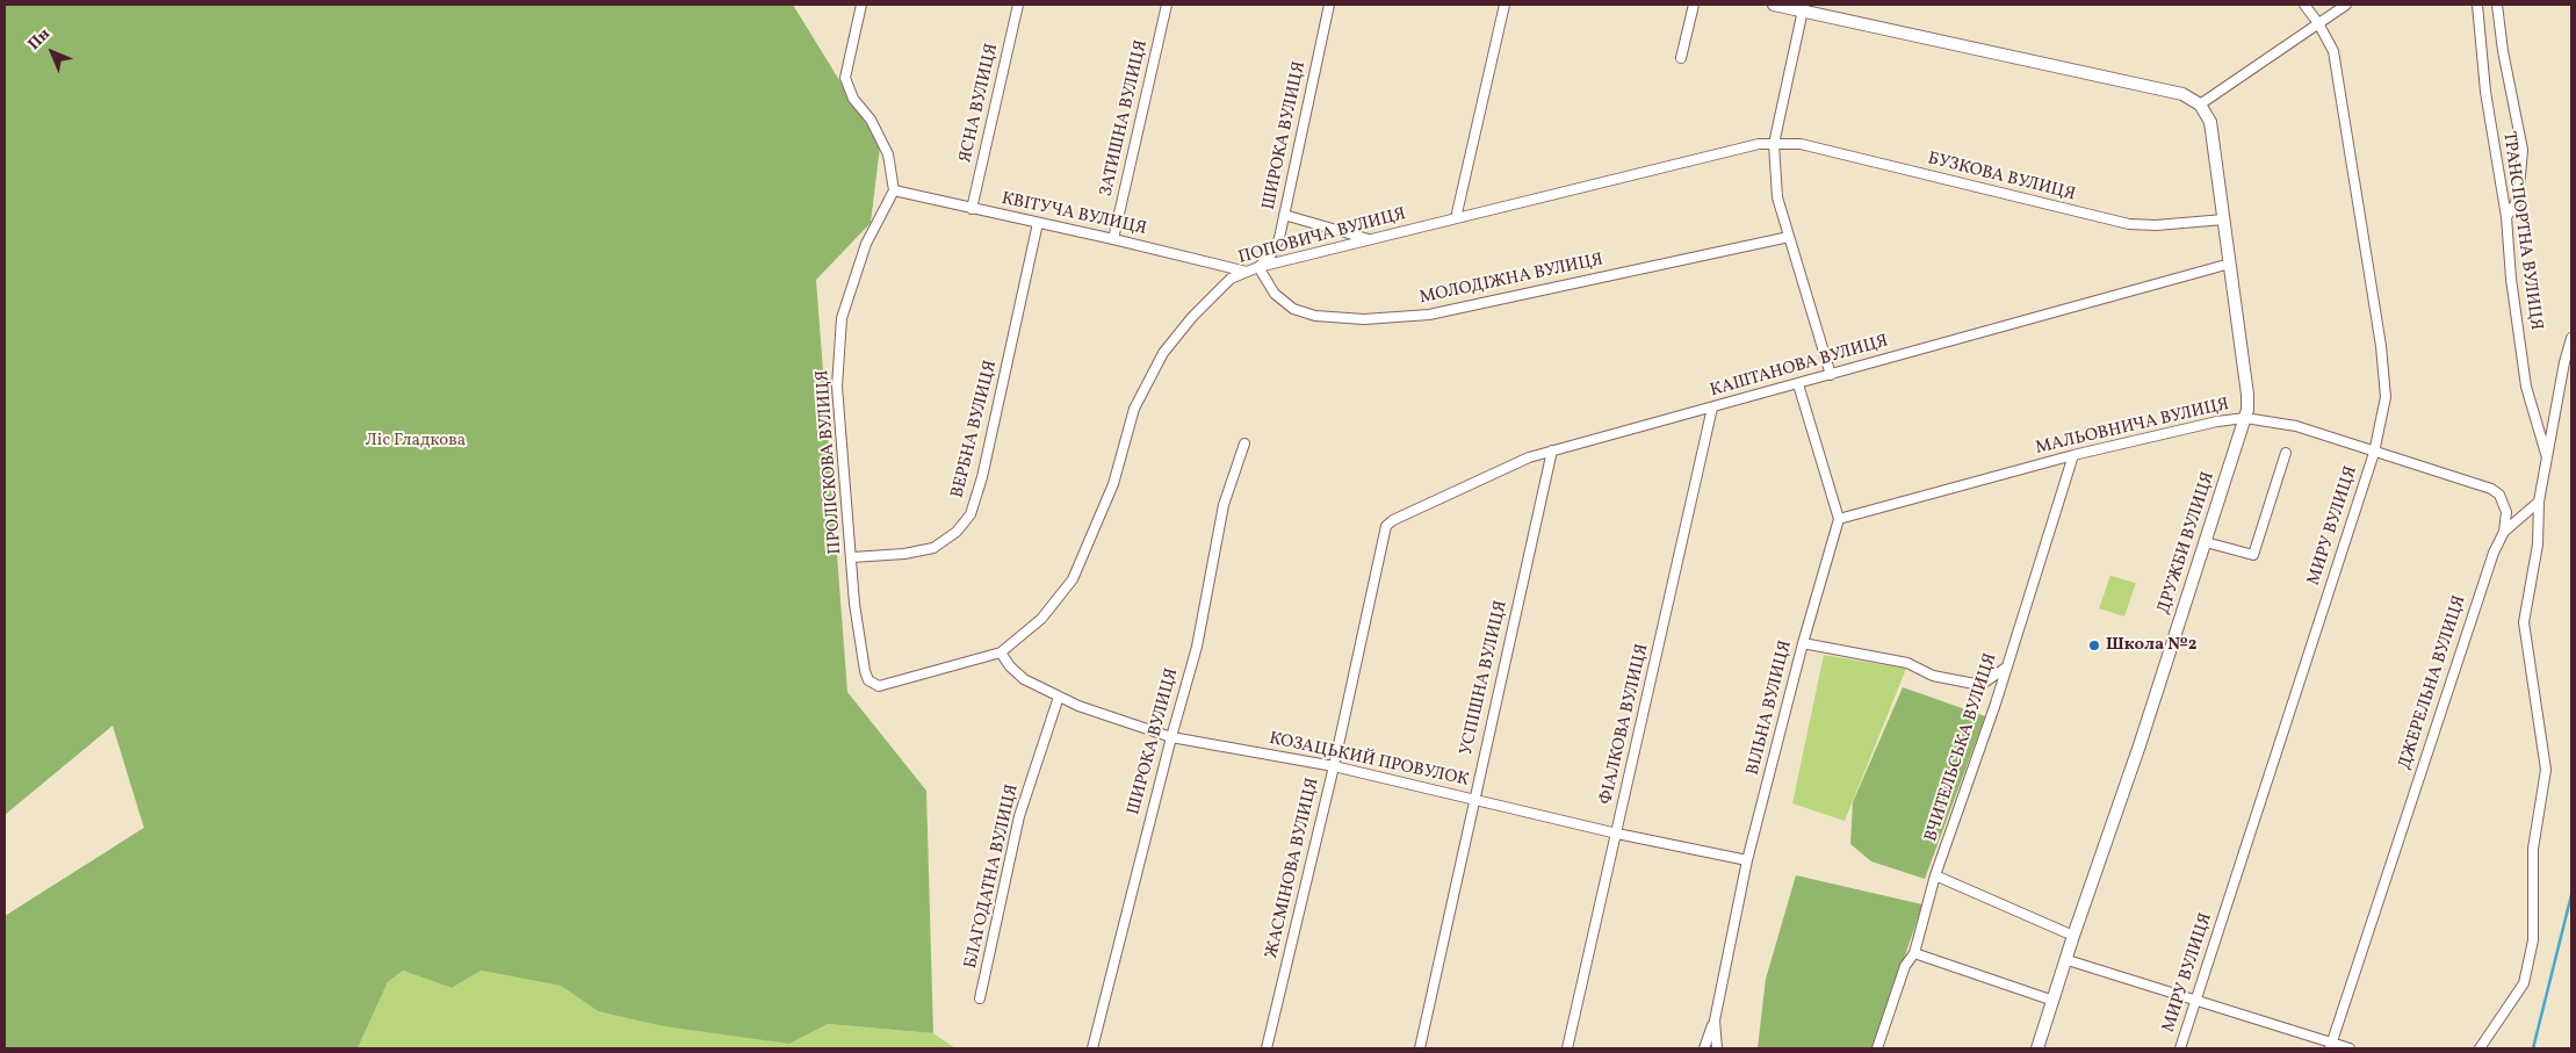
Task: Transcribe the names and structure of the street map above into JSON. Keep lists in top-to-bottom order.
{
  "streets": {
    "street": [
      "ЯСНА ВУЛИЦЯ",
      "ЗАТИШНА ВУЛИЦЯ",
      "ШИРОКА ВУЛИЦЯ",
      "БУЗКОВА ВУЛИЦЯ",
      "КВІТУЧА ВУЛИЦЯ",
      "ТРАНСПОРТНА ВУЛИЦЯ",
      "ПОПОВИЧА ВУЛИЦЯ",
      "МОЛОДІЖНА ВУЛИЦЯ",
      "КАШТАНОВА ВУЛИЦЯ",
      "МАЛЬОВНИЧА ВУЛИЦЯ",
      "ВЕРБНА ВУЛИЦЯ",
      "ПРОЛІСКОВА ВУЛИЦЯ",
      "МИРУ ВУЛИЦЯ",
      "ДРУЖБИ ВУЛИЦЯ",
      "УСПІШНА ВУЛИЦЯ",
      "ДЖЕРЕЛЬНА ВУЛИЦЯ",
      "ВІЛЬНА ВУЛИЦЯ",
      "ФІАЛКОВА ВУЛИЦЯ",
      "ВЧИТЕЛЬСЬКА ВУЛИЦЯ",
      "КОЗАЦЬКИЙ ПРОВУЛОК",
      "ЖАСМІНОВА ВУЛИЦЯ",
      "БЛАГОДАТНА ВУЛИЦЯ"
    ]
  },
  "crossings": [
    ["ЯСНА ВУЛИЦЯ", "КВІТУЧА ВУЛИЦЯ"],
    ["ЗАТИШНА ВУЛИЦЯ", "КВІТУЧА ВУЛИЦЯ"],
    ["ШИРОКА ВУЛИЦЯ", "ПОПОВИЧА ВУЛИЦЯ"],
    ["ШИРОКА ВУЛИЦЯ", "МОЛОДІЖНА ВУЛИЦЯ"],
    ["ШИРОКА ВУЛИЦЯ", "КОЗАЦЬКИЙ ПРОВУЛОК"],
    ["БУЗКОВА ВУЛИЦЯ", "ПОПОВИЧА ВУЛИЦЯ"],
    ["БУЗКОВА ВУЛИЦЯ", "ДРУЖБИ ВУЛИЦЯ"],
    ["КВІТУЧА ВУЛИЦЯ", "ПОПОВИЧА ВУЛИЦЯ"],
    ["КВІТУЧА ВУЛИЦЯ", "ВЕРБНА ВУЛИЦЯ"],
    ["КВІТУЧА ВУЛИЦЯ", "ПРОЛІСКОВА ВУЛИЦЯ"],
    ["ПОПОВИЧА ВУЛИЦЯ", "МОЛОДІЖНА ВУЛИЦЯ"],
    ["ПОПОВИЧА ВУЛИЦЯ", "ПРОЛІСКОВА ВУЛИЦЯ"],
    ["ПОПОВИЧА ВУЛИЦЯ", "КОЗАЦЬКИЙ ПРОВУЛОК"],
    ["КАШТАНОВА ВУЛИЦЯ", "ДРУЖБИ ВУЛИЦЯ"],
    ["КАШТАНОВА ВУЛИЦЯ", "УСПІШНА ВУЛИЦЯ"],
    ["КАШТАНОВА ВУЛИЦЯ", "ФІАЛКОВА ВУЛИЦЯ"],
    ["КАШТАНОВА ВУЛИЦЯ", "ЖАСМІНОВА ВУЛИЦЯ"],
    ["МАЛЬОВНИЧА ВУЛИЦЯ", "МИРУ ВУЛИЦЯ"],
    ["МАЛЬОВНИЧА ВУЛИЦЯ", "ДРУЖБИ ВУЛИЦЯ"],
    ["МАЛЬОВНИЧА ВУЛИЦЯ", "ДЖЕРЕЛЬНА ВУЛИЦЯ"],
    ["МАЛЬОВНИЧА ВУЛИЦЯ", "ВІЛЬНА ВУЛИЦЯ"],
    ["МАЛЬОВНИЧА ВУЛИЦЯ", "ВЧИТЕЛЬСЬКА ВУЛИЦЯ"],
    ["ВЕРБНА ВУЛИЦЯ", "ПРОЛІСКОВА ВУЛИЦЯ"],
    ["УСПІШНА ВУЛИЦЯ", "КОЗАЦЬКИЙ ПРОВУЛОК"],
    ["ВІЛЬНА ВУЛИЦЯ", "КОЗАЦЬКИЙ ПРОВУЛОК"],
    ["ФІАЛКОВА ВУЛИЦЯ", "КОЗАЦЬКИЙ ПРОВУЛОК"],
    ["КОЗАЦЬКИЙ ПРОВУЛОК", "ЖАСМІНОВА ВУЛИЦЯ"],
    ["КОЗАЦЬКИЙ ПРОВУЛОК", "БЛАГОДАТНА ВУЛИЦЯ"]
  ],
  "parks": ["Ліс Гладкова"],
  "places": ["Школа №2"],
  "north": "top left"
}
